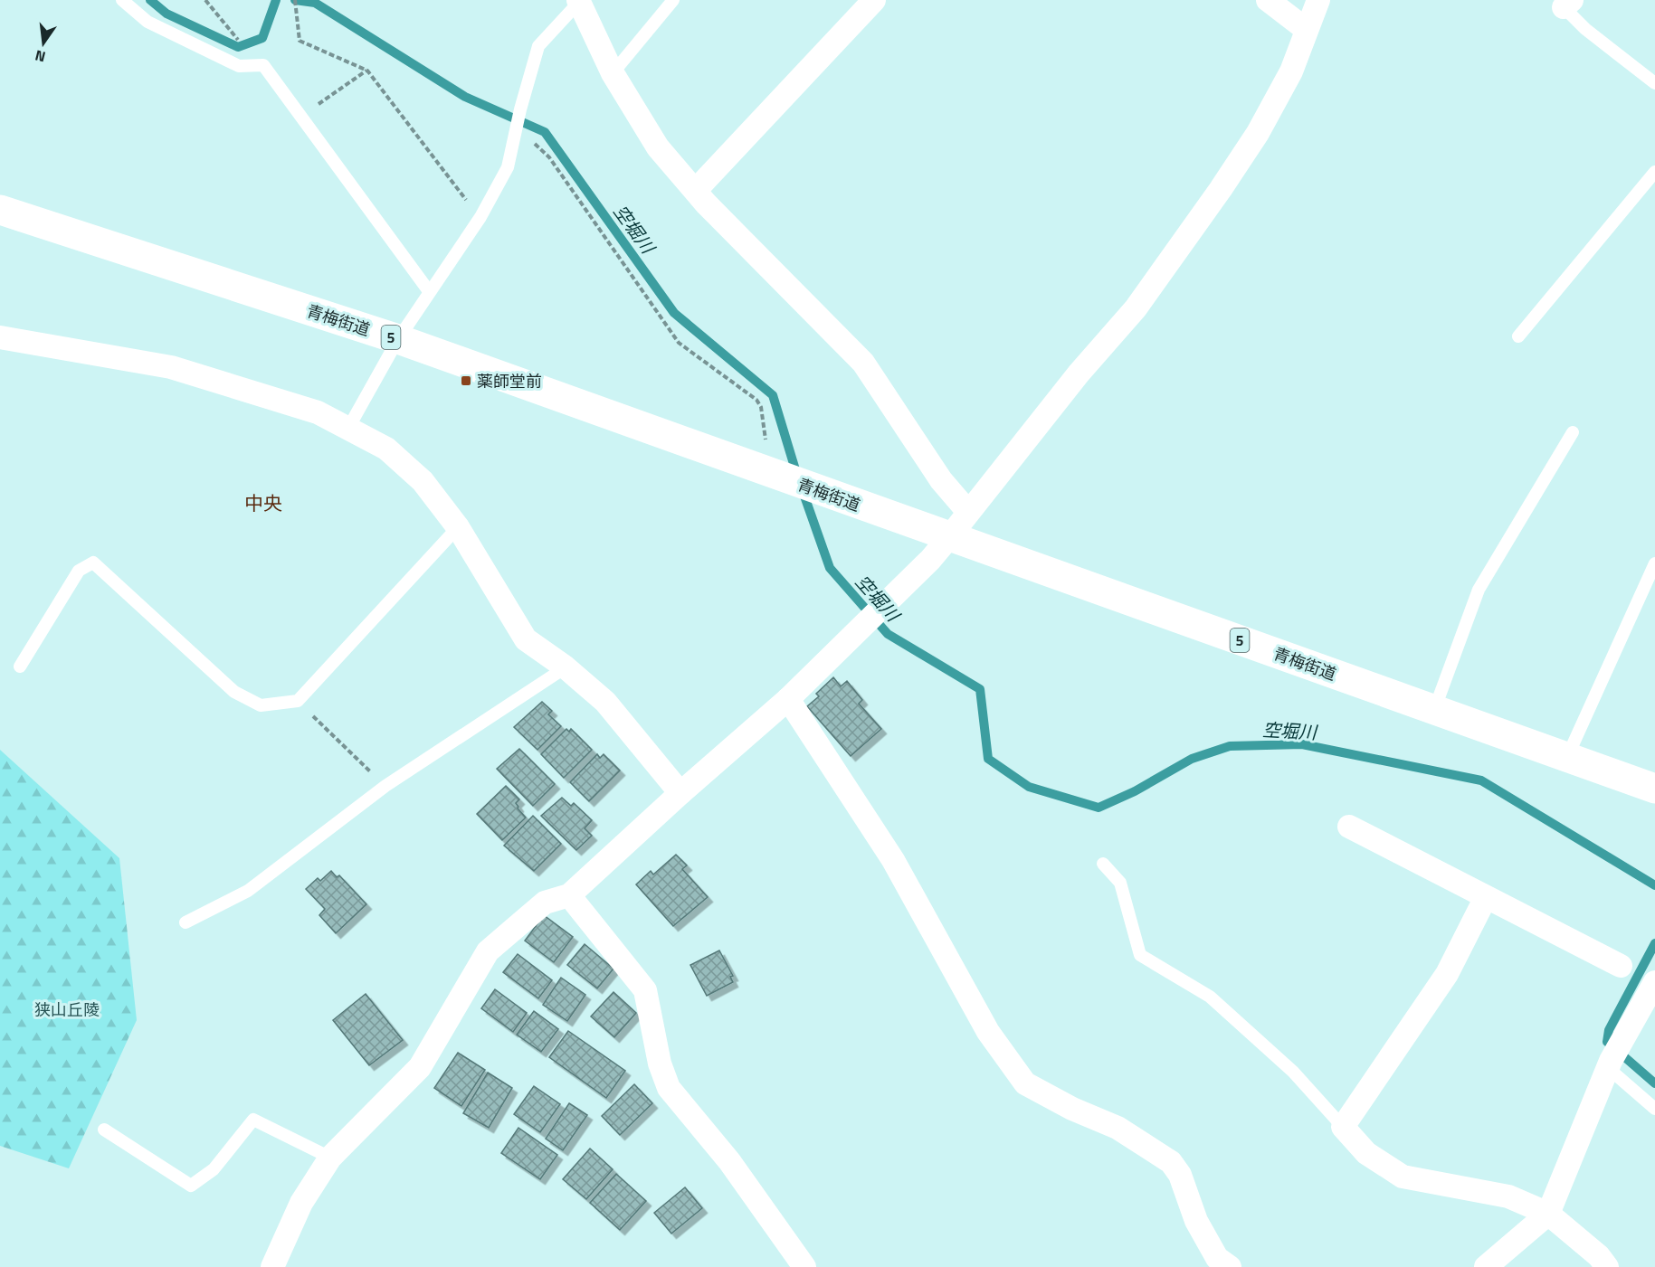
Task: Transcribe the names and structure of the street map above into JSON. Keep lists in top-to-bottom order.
{
  "streets": {
    "main road": ["青梅街道", "5"]
  },
  "districts": ["中央"],
  "water": ["空堀川"],
  "parks": ["狭山丘陵"],
  "places": {
    "transit": ["薬師堂前"]
  },
  "north": "bottom"
}
